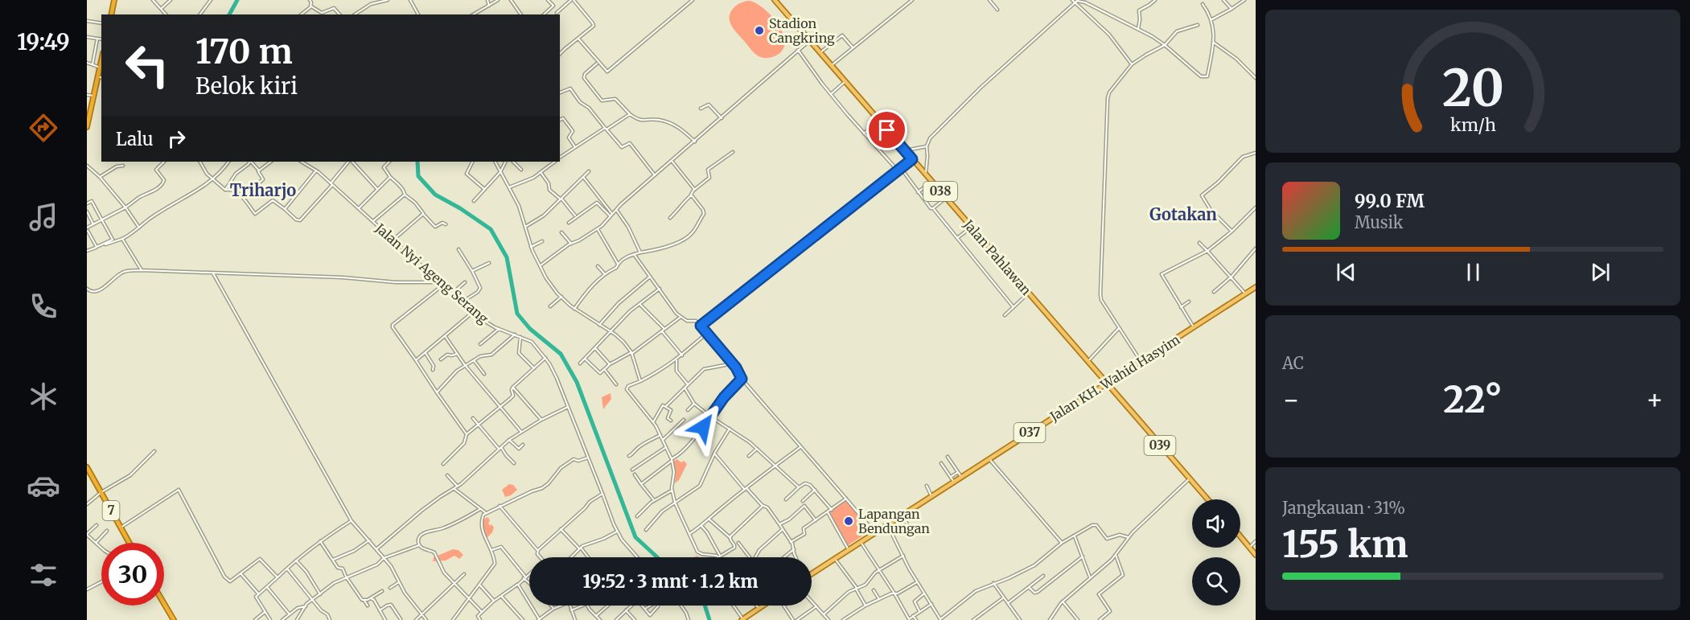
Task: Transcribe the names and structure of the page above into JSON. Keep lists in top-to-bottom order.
{
  "streets": {
    "highway": ["7"],
    "main road": [
      "038",
      "Jalan Pahlawan",
      "Jalan KH. Wahid Hasyim",
      "037",
      "039"
    ],
    "street": ["Jalan Nyi Ageng Serang"]
  },
  "crossings": [
    ["Jalan Pahlawan", "Jalan KH. Wahid Hasyim"],
    ["Jalan Pahlawan", "039"],
    ["Jalan KH. Wahid Hasyim", "039"]
  ],
  "districts": ["Triharjo", "Gotakan"],
  "places": ["Stadion Cangkring", "Lapangan Bendungan"],
  "page": {
    "tabs": "19:49",
    "turn": ["170 m", "Belok kiri"],
    "then": "Lalu",
    "song": ["99.0 FM", "Musik"],
    "tile": [
      "AC",
      ["Jangkauan · 31%", "155 km"]
    ],
    "heat": ["−", "22°", "+"],
    "limit": "30",
    "trip": "19:52 · 3 mnt · 1.2 km",
    "gauge": ["20", "km/h"]
  }
}
